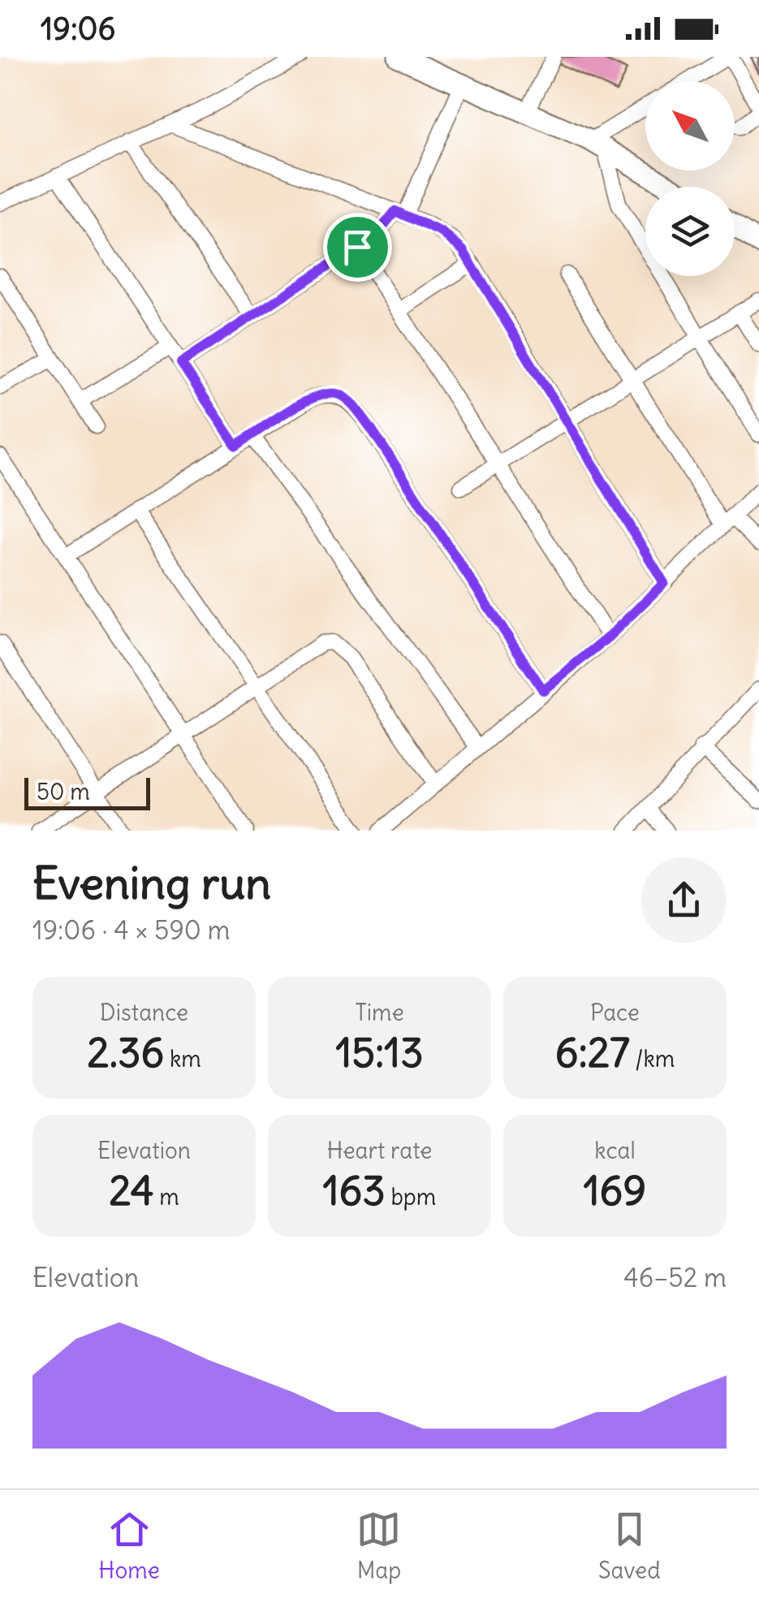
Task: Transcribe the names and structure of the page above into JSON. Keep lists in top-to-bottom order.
{
  "scale_bar": "50 m",
  "north": "top left",
  "page": {
    "status": "19:06",
    "scale": "50 m",
    "heading": ["Evening run", "19:06 · 4 × 590 m"],
    "stats": [
      ["Distance", "2.36 km"],
      ["Time", "15:13"],
      ["Pace", "6:27 /km"],
      ["Elevation", "24 m"],
      ["Heart rate", "163 bpm"],
      ["kcal", "169"]
    ],
    "chart": ["Elevation", "46–52 m"],
    "tabs": ["Home", "Map", "Saved"]
  }
}
